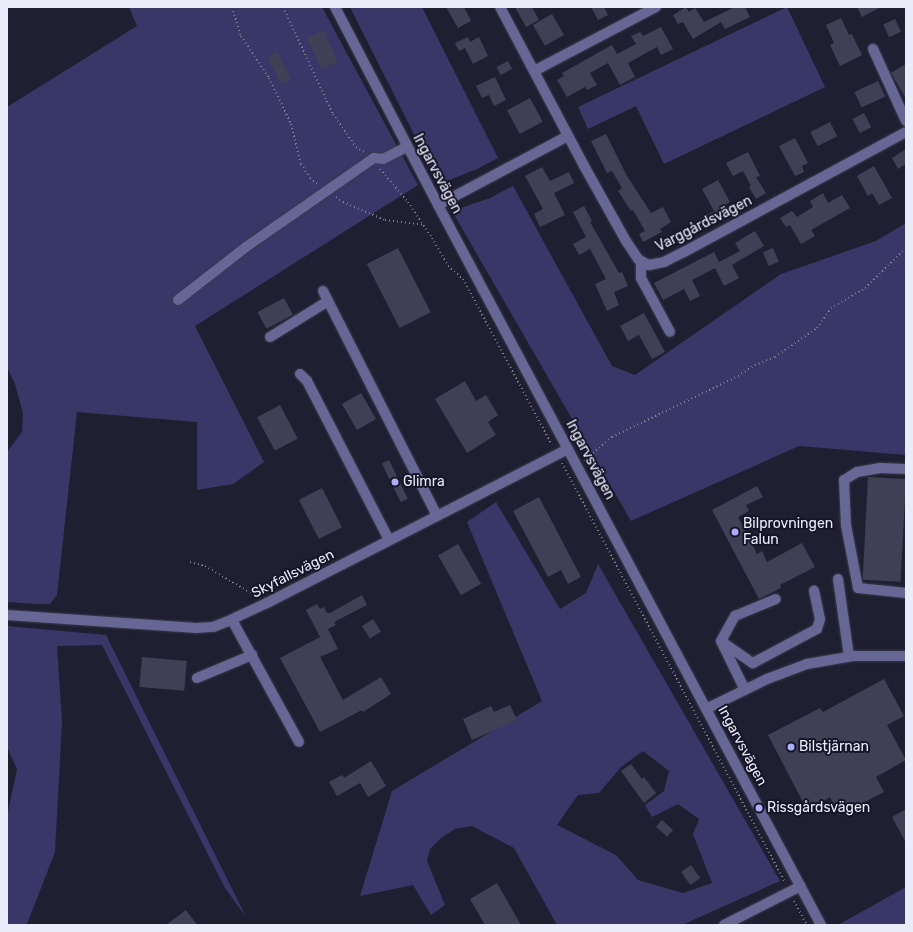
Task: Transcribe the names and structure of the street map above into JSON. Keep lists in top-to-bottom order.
{
  "streets": {
    "street": ["Ingarvsvägen", "Varggårdsvägen", "Skyfallsvägen"]
  },
  "crossings": [
    ["Ingarvsvägen", "Skyfallsvägen"]
  ],
  "places": [
    "Glimra",
    "Bilprovningen Falun",
    "Bilstjärnan",
    "Rissgårdsvägen"
  ]
}
